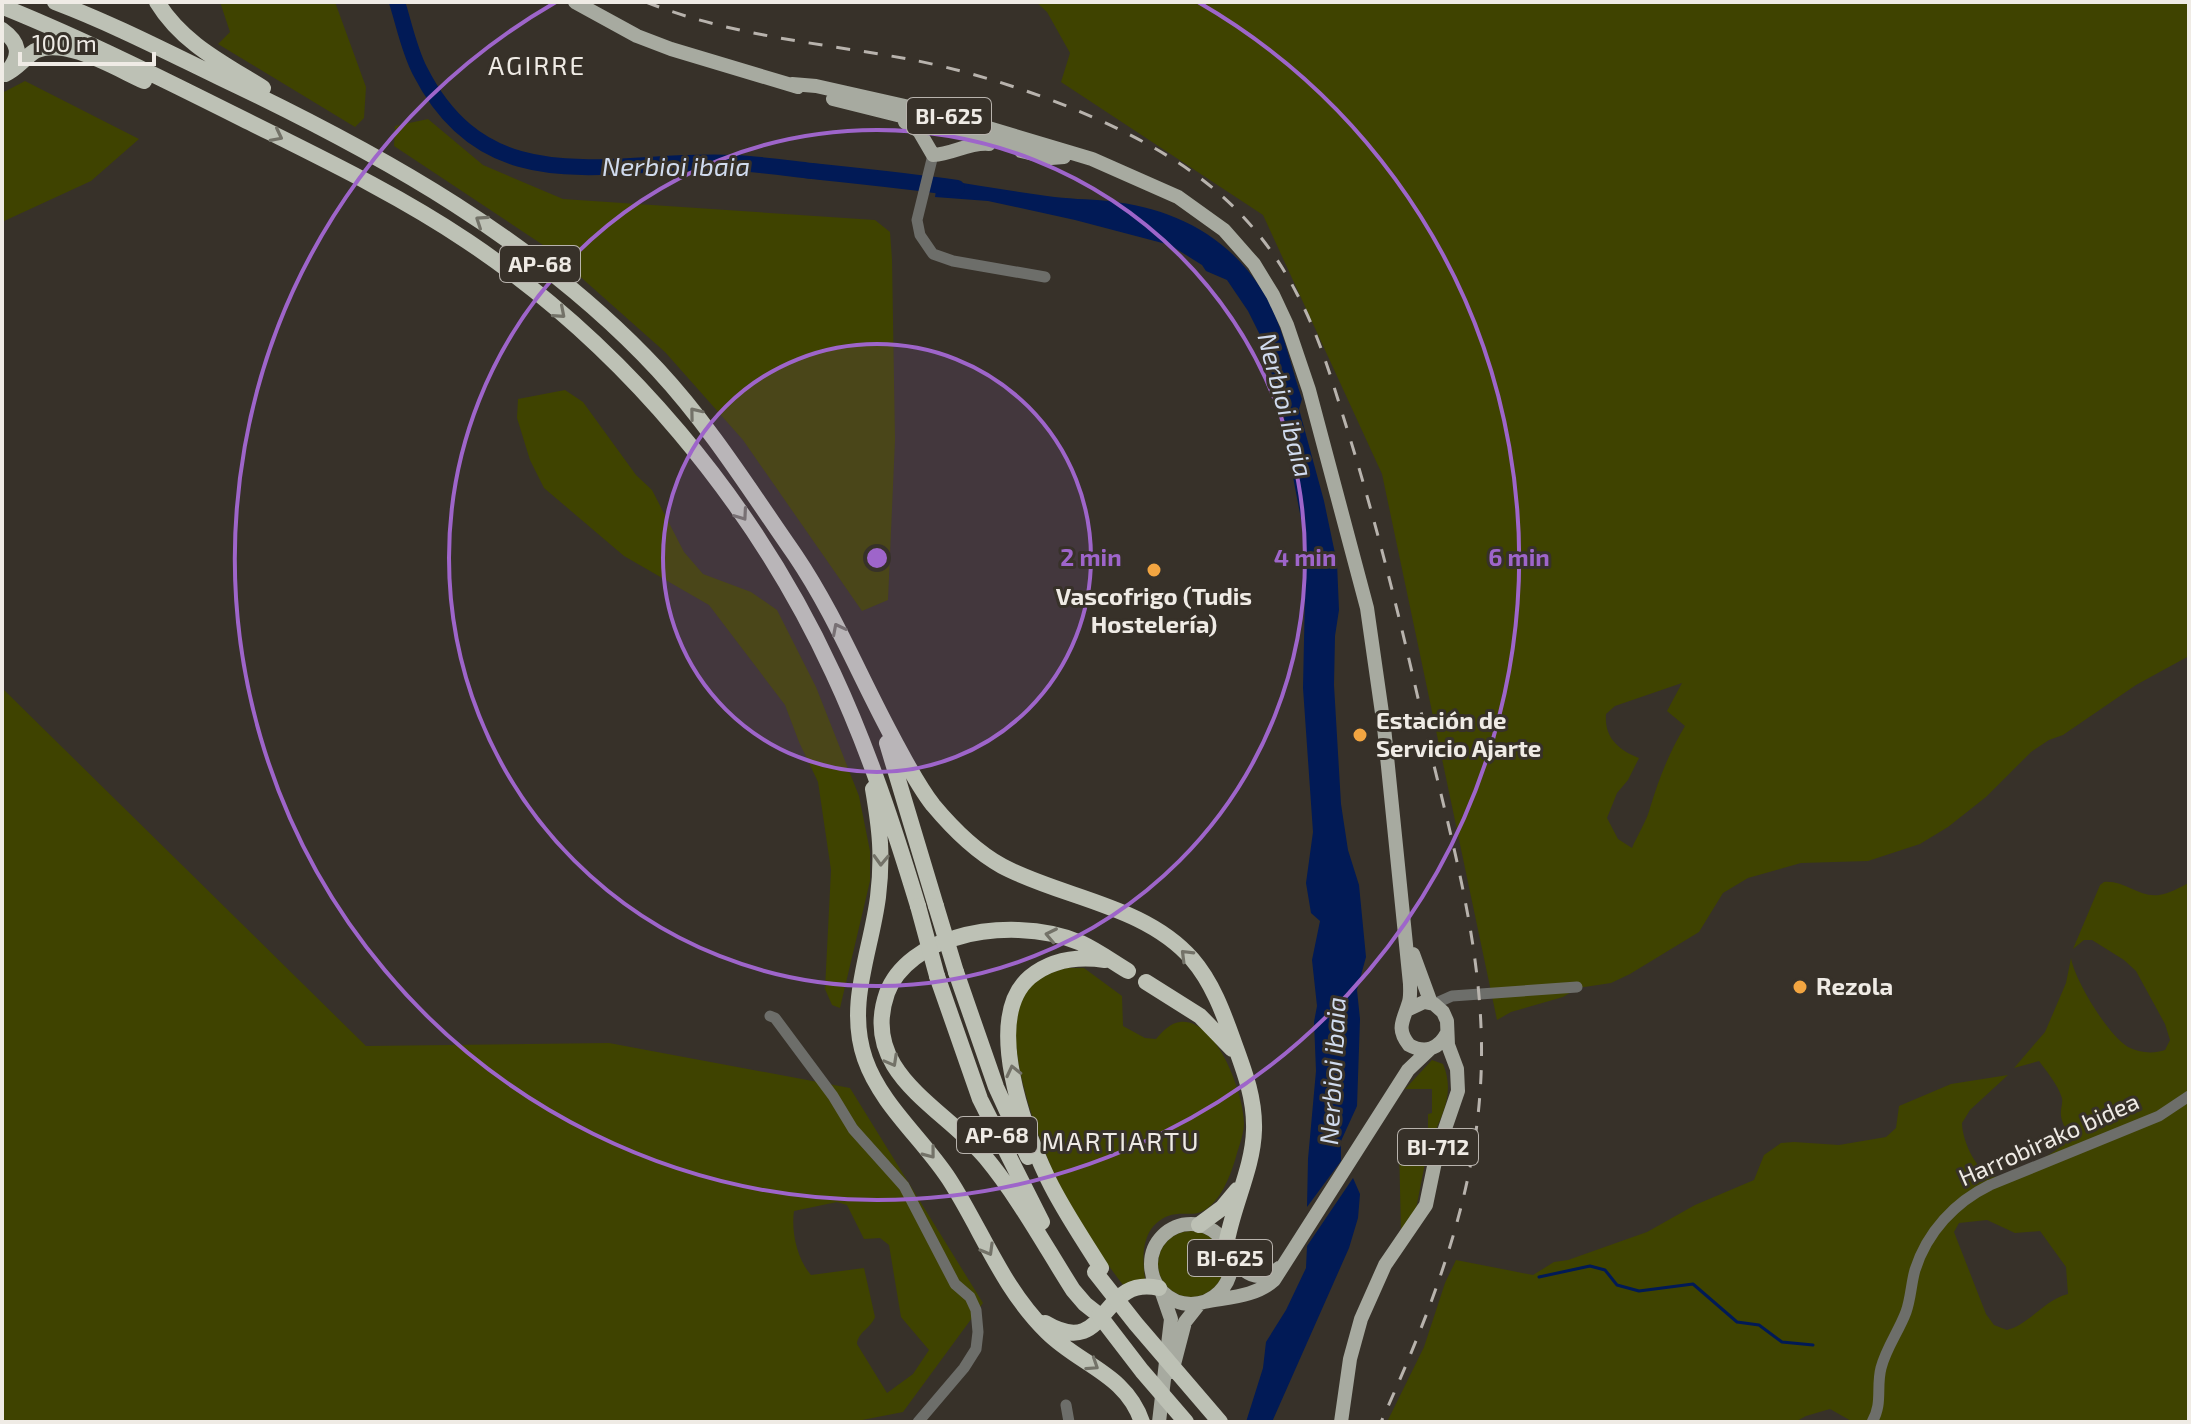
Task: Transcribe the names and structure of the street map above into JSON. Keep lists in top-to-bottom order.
{
  "streets": {
    "highway": ["AP-68"],
    "main road": ["BI-625", "BI-712"],
    "street": ["Harrobirako bidea"]
  },
  "districts": ["AGIRRE", "MARTIARTU"],
  "water": ["Nerbioi ibaia"],
  "places": ["Vascofrigo (Tudis Hostelería)", "Estación de Servicio Ajarte", "Rezola"],
  "scale_bar": "100 m",
  "rings": ["2 min", "4 min", "6 min"]
}
